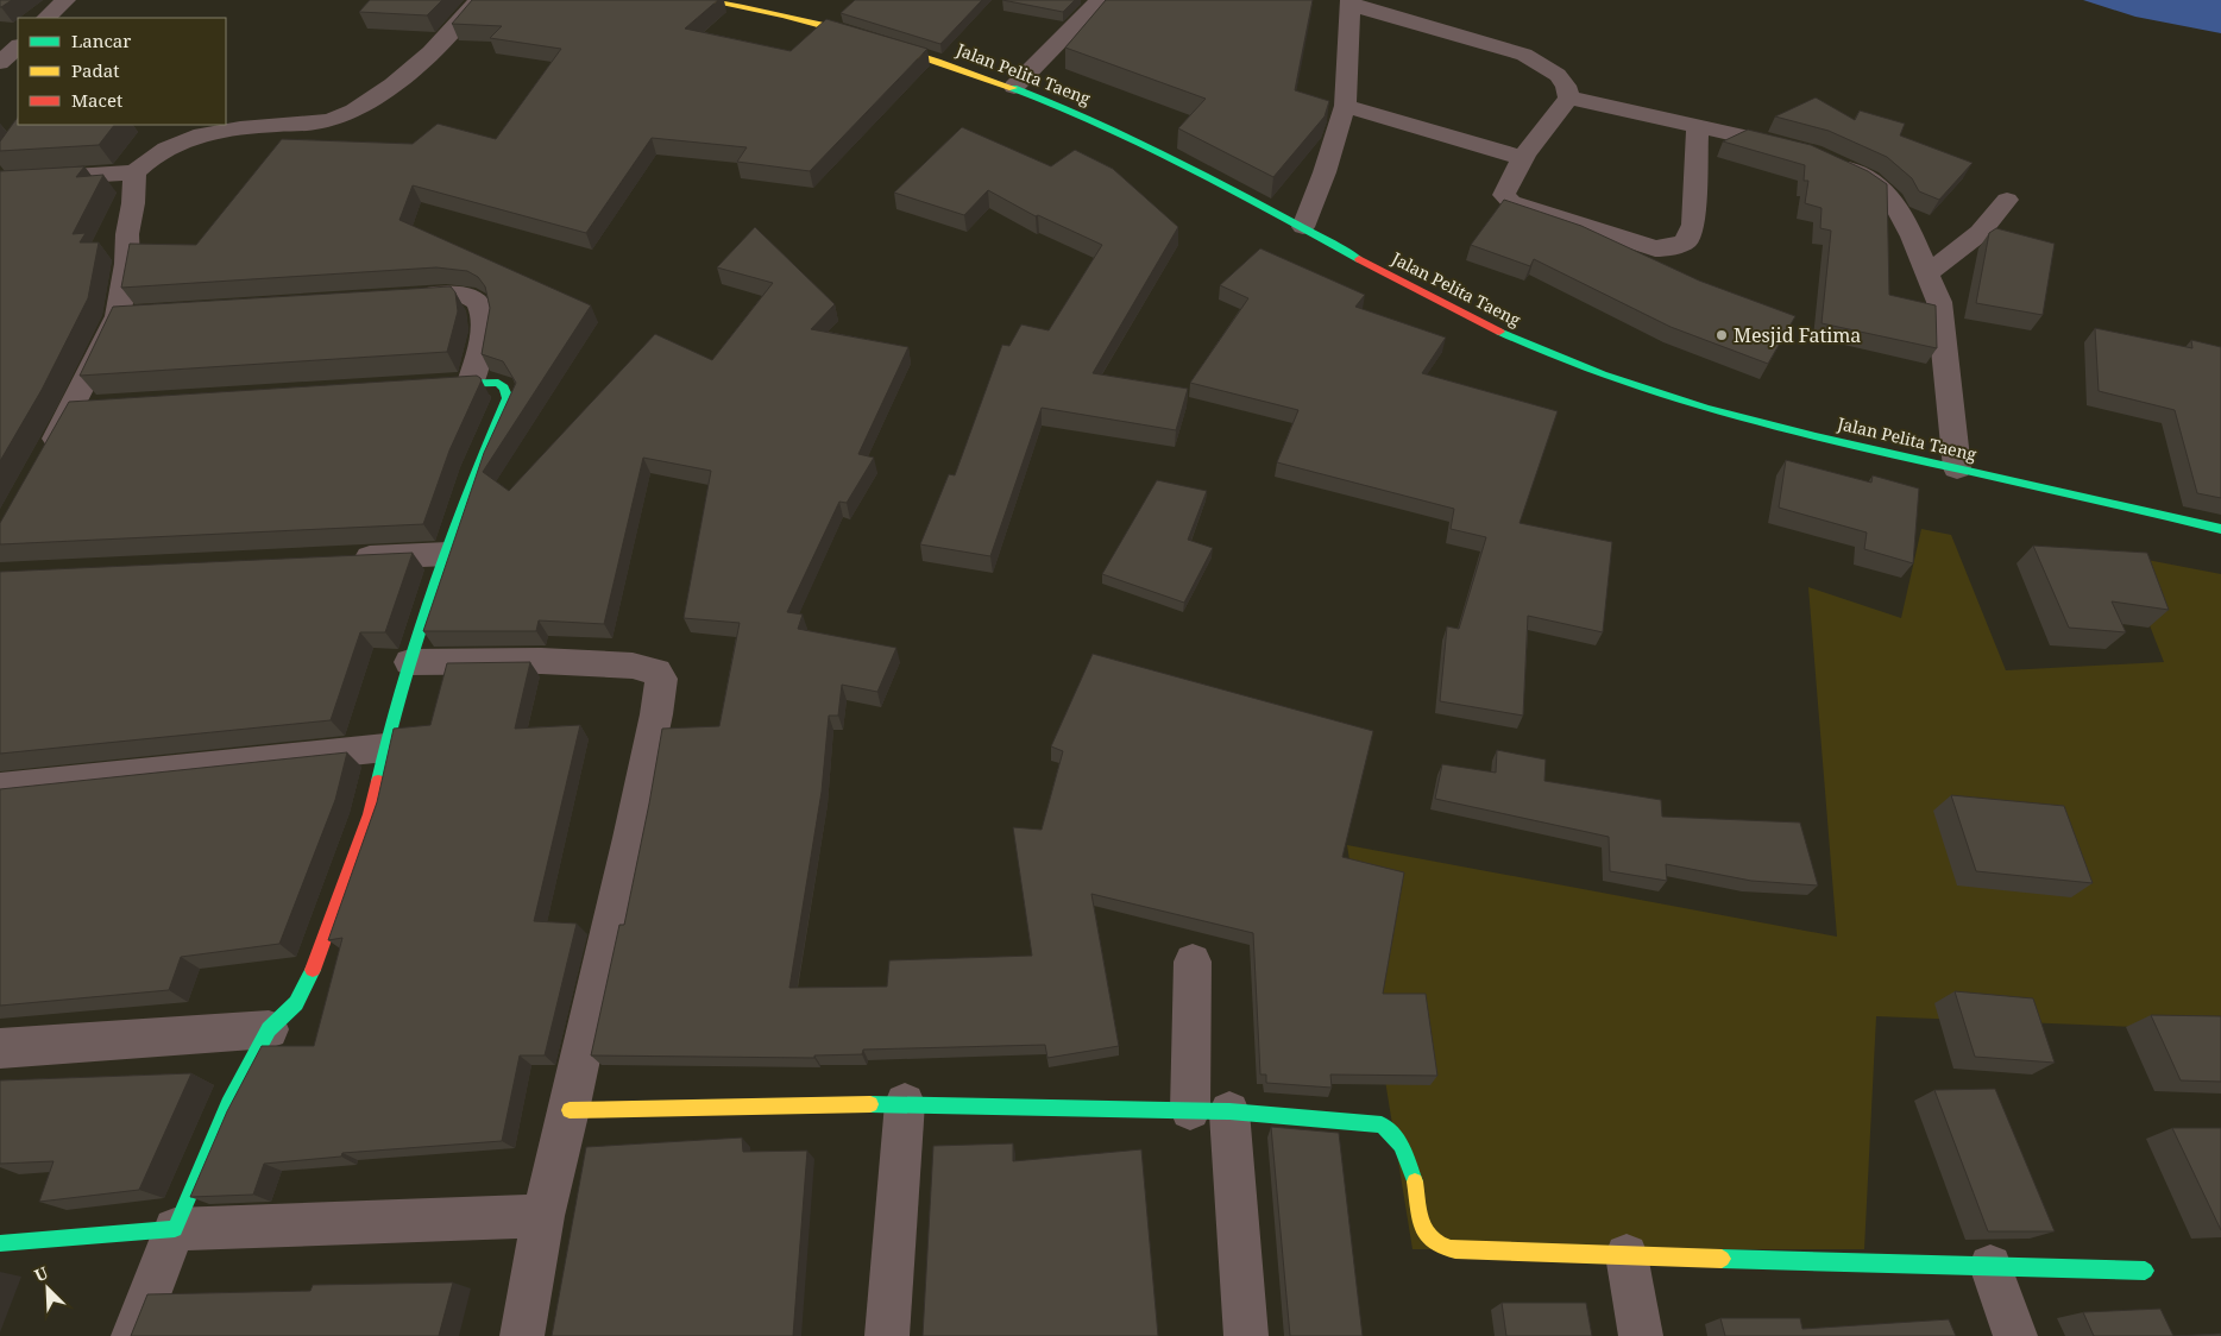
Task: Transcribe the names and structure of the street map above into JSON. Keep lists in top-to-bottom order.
{
  "streets": {
    "street": ["Jalan Pelita Taeng"]
  },
  "places": ["Mesjid Fatima"],
  "legend": ["Lancar", "Padat", "Macet"],
  "north": "top left"
}
